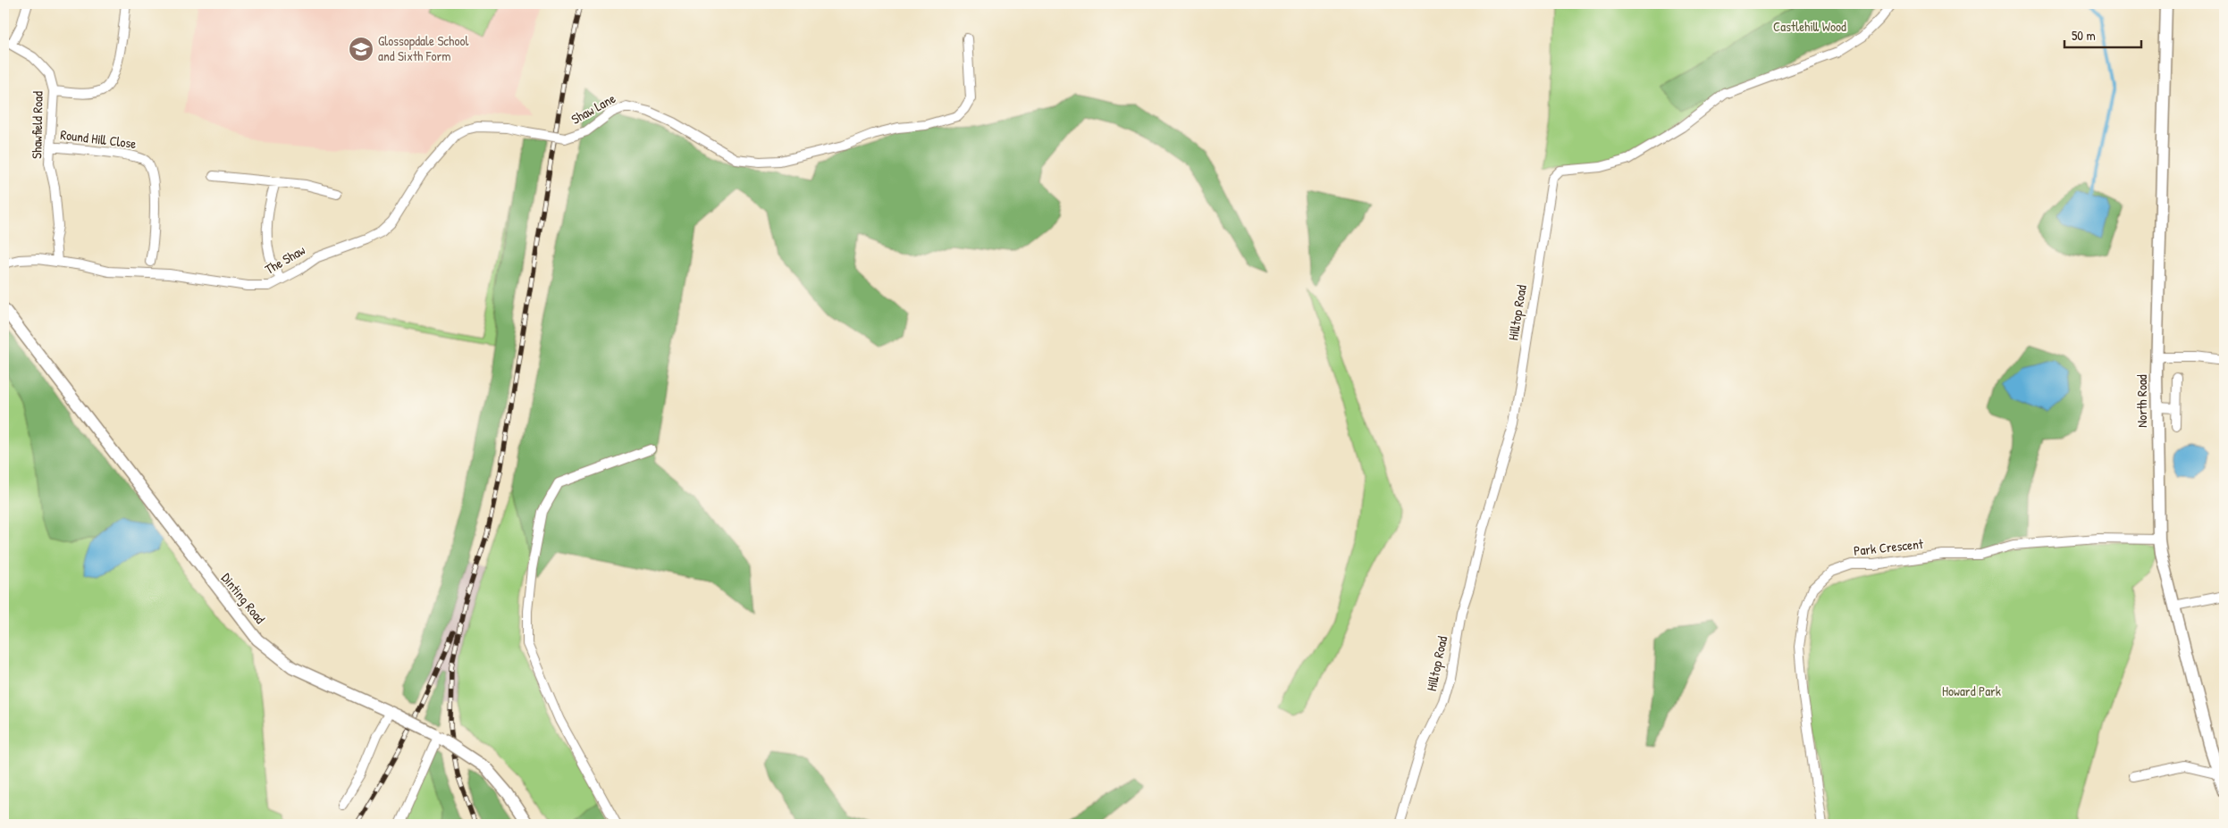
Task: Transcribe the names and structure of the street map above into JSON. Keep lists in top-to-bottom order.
{
  "streets": {
    "street": [
      "Shaw Lane",
      "Shawfield Road",
      "Round Hill Close",
      "The Shaw",
      "Hilltop Road",
      "North Road",
      "Park Crescent",
      "Dinting Road"
    ]
  },
  "crossings": [
    ["Shaw Lane", "The Shaw"],
    ["Shawfield Road", "Round Hill Close"],
    ["Shawfield Road", "The Shaw"],
    ["North Road", "Park Crescent"]
  ],
  "parks": ["Castlehill Wood", "Howard Park"],
  "places": {
    "school or university": ["Glossopdale School and Sixth Form"]
  },
  "scale_bar": "50 m"
}
